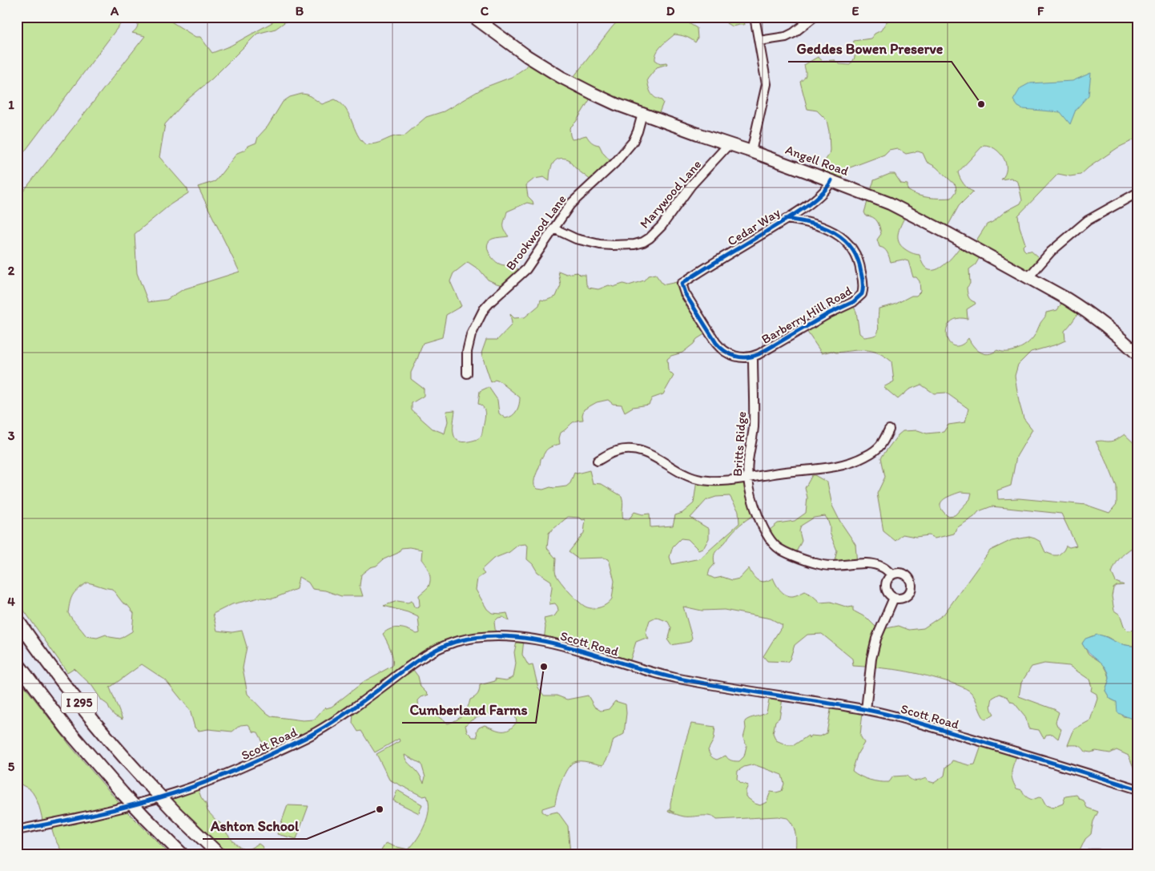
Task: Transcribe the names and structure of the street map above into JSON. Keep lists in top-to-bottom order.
{
  "streets": {
    "highway": ["I 295"],
    "main road": ["Angell Road"],
    "street": [
      "Marywood Lane",
      "Cedar Way",
      "Brookwood Lane",
      "Barberry Hill Road",
      "Britts Ridge",
      "Scott Road"
    ]
  },
  "crossings": [
    ["Angell Road", "Marywood Lane"],
    ["Angell Road", "Cedar Way"],
    ["Angell Road", "Brookwood Lane"],
    ["Marywood Lane", "Brookwood Lane"],
    ["Cedar Way", "Barberry Hill Road"],
    ["Barberry Hill Road", "Britts Ridge"]
  ],
  "places": ["Geddes Bowen Preserve", "Cumberland Farms", "Ashton School"],
  "grid": {
    "columns": [
      "A",
      "B",
      "C",
      "D",
      "E",
      "F"
    ],
    "rows": [
      "1",
      "2",
      "3",
      "4",
      "5"
    ]
  }
}
